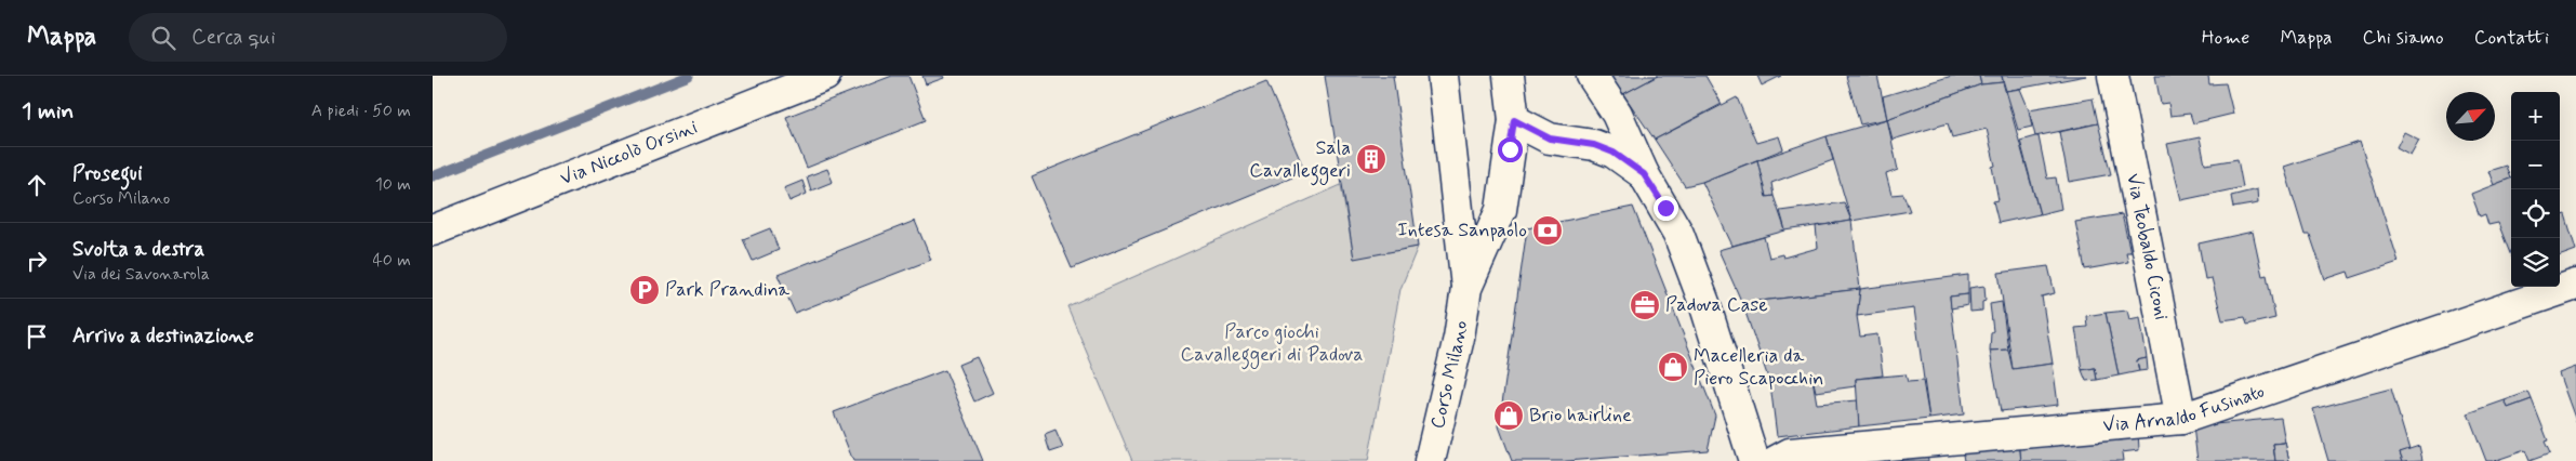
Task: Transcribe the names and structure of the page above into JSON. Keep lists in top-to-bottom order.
{
  "streets": {
    "street": [
      "Via Niccolò Orsini",
      "Via Teobaldo Ciconi",
      "Corso Milano",
      "Via Arnaldo Fusinato"
    ]
  },
  "crossings": [
    ["Via Teobaldo Ciconi", "Via Arnaldo Fusinato"]
  ],
  "parks": ["Parco giochi Cavalleggeri di Padova"],
  "places": {
    "building": ["Sala Cavalleggeri"],
    "bank": ["Intesa Sanpaolo"],
    "parking": ["Park Prandina"],
    "office": ["Padova Case"],
    "shop": ["Macelleria da Piero Scapocchin", "Brio hairline"]
  },
  "north": "top right",
  "page": {
    "header": "Mappa",
    "search": "Cerca qui",
    "nav": [
      "Home",
      "Mappa",
      "Chi siamo",
      "Contatti"
    ],
    "heading": ["1 min", "A piedi · 50 m"],
    "map_buttons": ["+", "−"],
    "list": [
      ["Prosegui", "Corso Milano", "10 m"],
      ["Svolta a destra", "Via dei Savonarola", "40 m"],
      "Arrivo a destinazione"
    ]
  }
}
